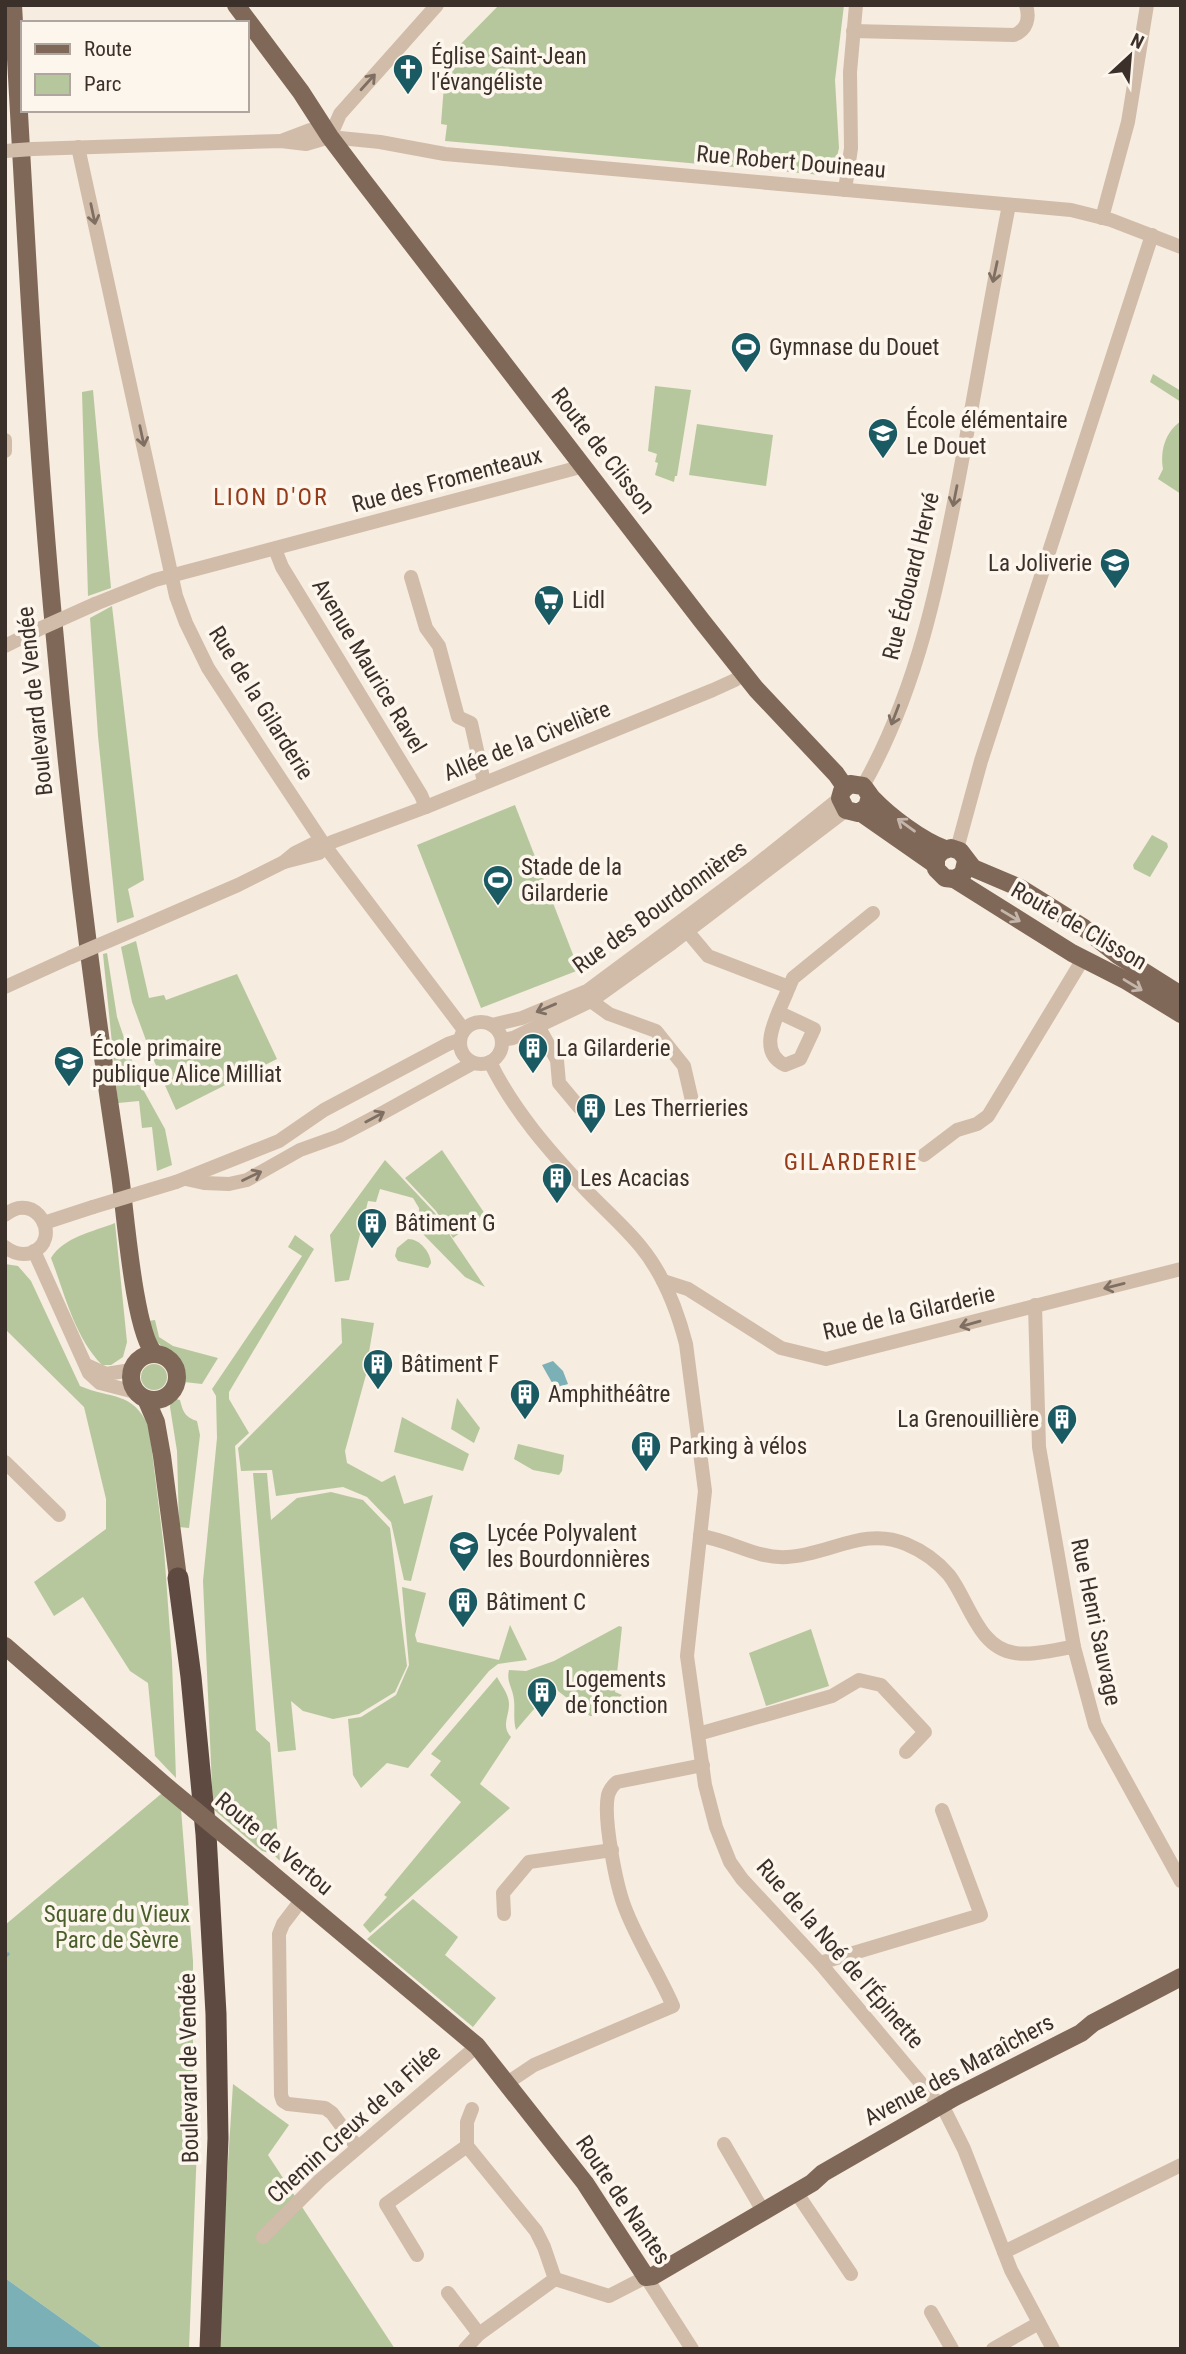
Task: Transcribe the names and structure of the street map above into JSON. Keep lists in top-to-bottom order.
{
  "streets": {
    "highway": ["Boulevard de Vendée"],
    "main road": [
      "Route de Clisson",
      "Route de Vertou",
      "Avenue des Maraîchers",
      "Route de Nantes"
    ],
    "street": [
      "Rue Robert Douineau",
      "Rue des Fromenteaux",
      "Rue Édouard Hervé",
      "Avenue Maurice Ravel",
      "Rue de la Gilarderie",
      "Allée de la Civelière",
      "Rue des Bourdonnières",
      "Rue Henri Sauvage",
      "Rue de la Noé de l'Épinette",
      "Chemin Creux de la Filée"
    ]
  },
  "crossings": [
    ["Rue Robert Douineau", "Route de Clisson"],
    ["Rue Robert Douineau", "Rue Édouard Hervé"],
    ["Route de Clisson", "Rue des Fromenteaux"],
    ["Route de Clisson", "Rue Édouard Hervé"],
    ["Route de Clisson", "Allée de la Civelière"],
    ["Route de Clisson", "Rue des Bourdonnières"],
    ["Rue des Fromenteaux", "Avenue Maurice Ravel"],
    ["Rue des Fromenteaux", "Rue de la Gilarderie"],
    ["Rue Édouard Hervé", "Rue des Bourdonnières"],
    ["Avenue Maurice Ravel", "Allée de la Civelière"],
    ["Rue de la Gilarderie", "Allée de la Civelière"],
    ["Rue de la Gilarderie", "Rue des Bourdonnières"],
    ["Rue de la Gilarderie", "Rue Henri Sauvage"],
    ["Rue de la Gilarderie", "Rue de la Noé de l'Épinette"],
    ["Route de Vertou", "Chemin Creux de la Filée"],
    ["Route de Vertou", "Route de Nantes"],
    ["Rue de la Noé de l'Épinette", "Avenue des Maraîchers"],
    ["Avenue des Maraîchers", "Route de Nantes"]
  ],
  "districts": ["LION D'OR", "GILARDERIE"],
  "parks": ["Square du Vieux Parc de Sèvre"],
  "places": {
    "church": ["Église Saint-Jean l'évangéliste"],
    "sports": ["Gymnase du Douet", "Stade de la Gilarderie"],
    "school or university": [
      "École élémentaire Le Douet",
      "La Joliverie",
      "École primaire publique Alice Milliat",
      "Lycée Polyvalent les Bourdonnières"
    ],
    "supermarket": ["Lidl"],
    "building": [
      "La Gilarderie",
      "Les Therrieries",
      "Les Acacias",
      "Bâtiment G",
      "Bâtiment F",
      "Amphithéâtre",
      "La Grenouillière",
      "Parking à vélos",
      "Bâtiment C",
      "Logements de fonction"
    ]
  },
  "legend": ["Route", "Parc"],
  "north": "top right"
}
